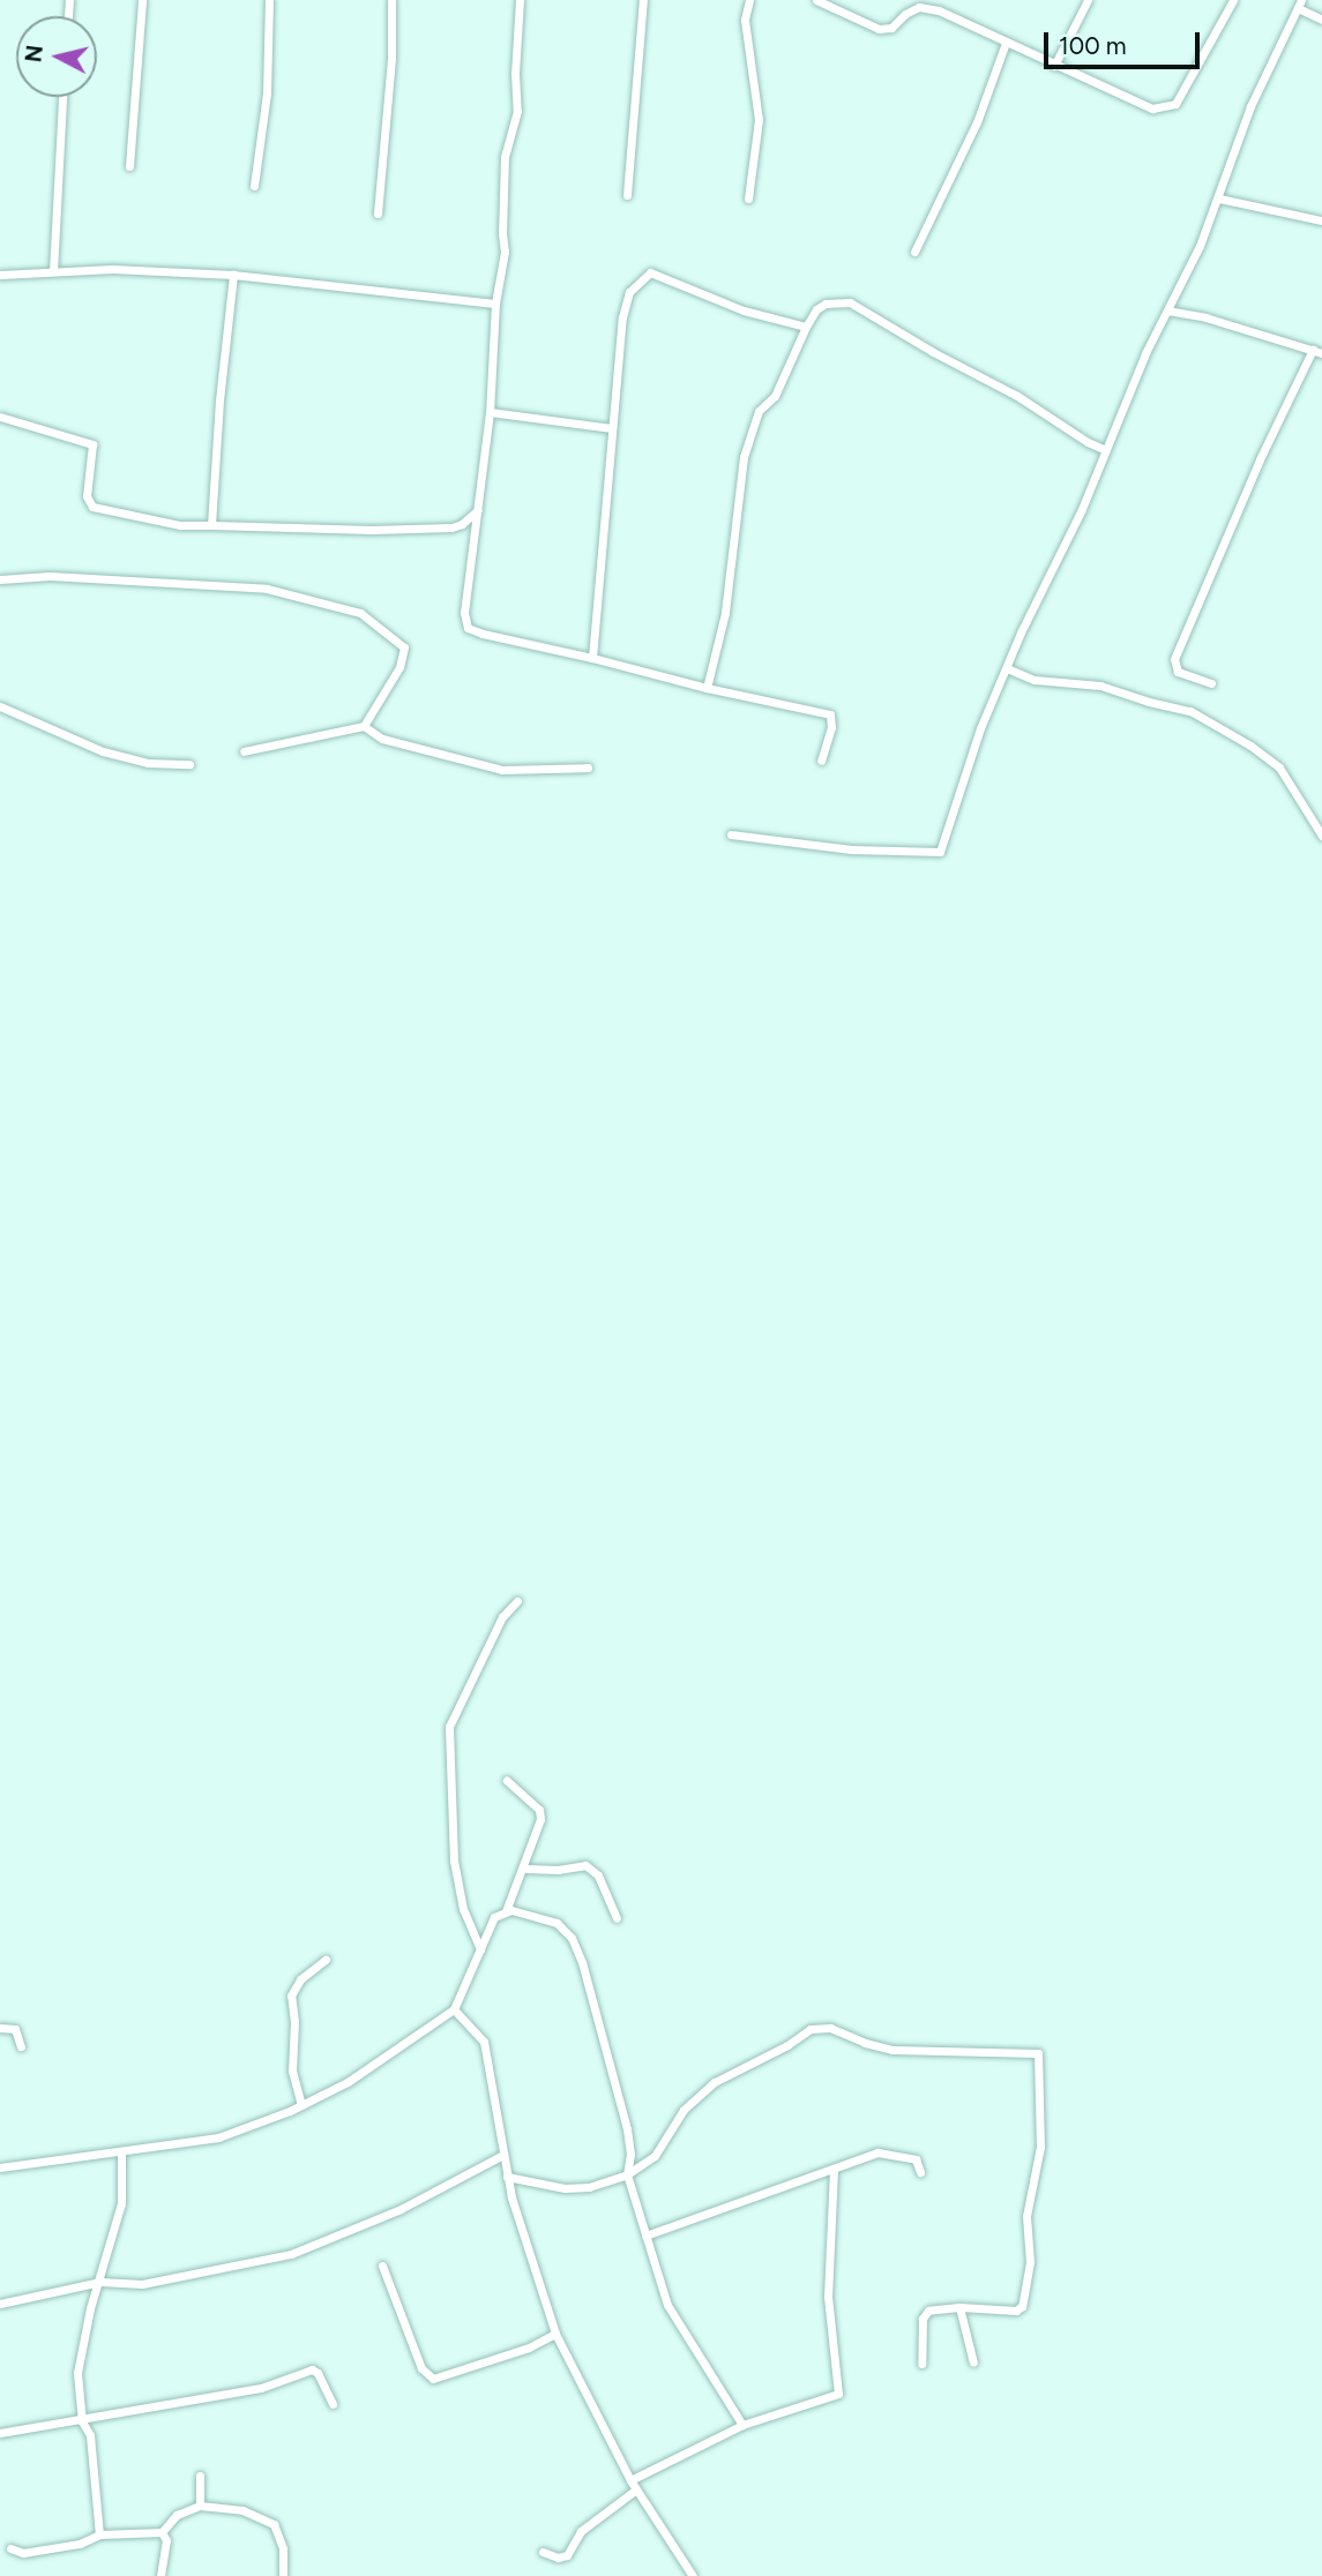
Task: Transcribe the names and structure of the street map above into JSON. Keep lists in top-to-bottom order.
{
  "scale_bar": "100 m",
  "north": "left"
}
